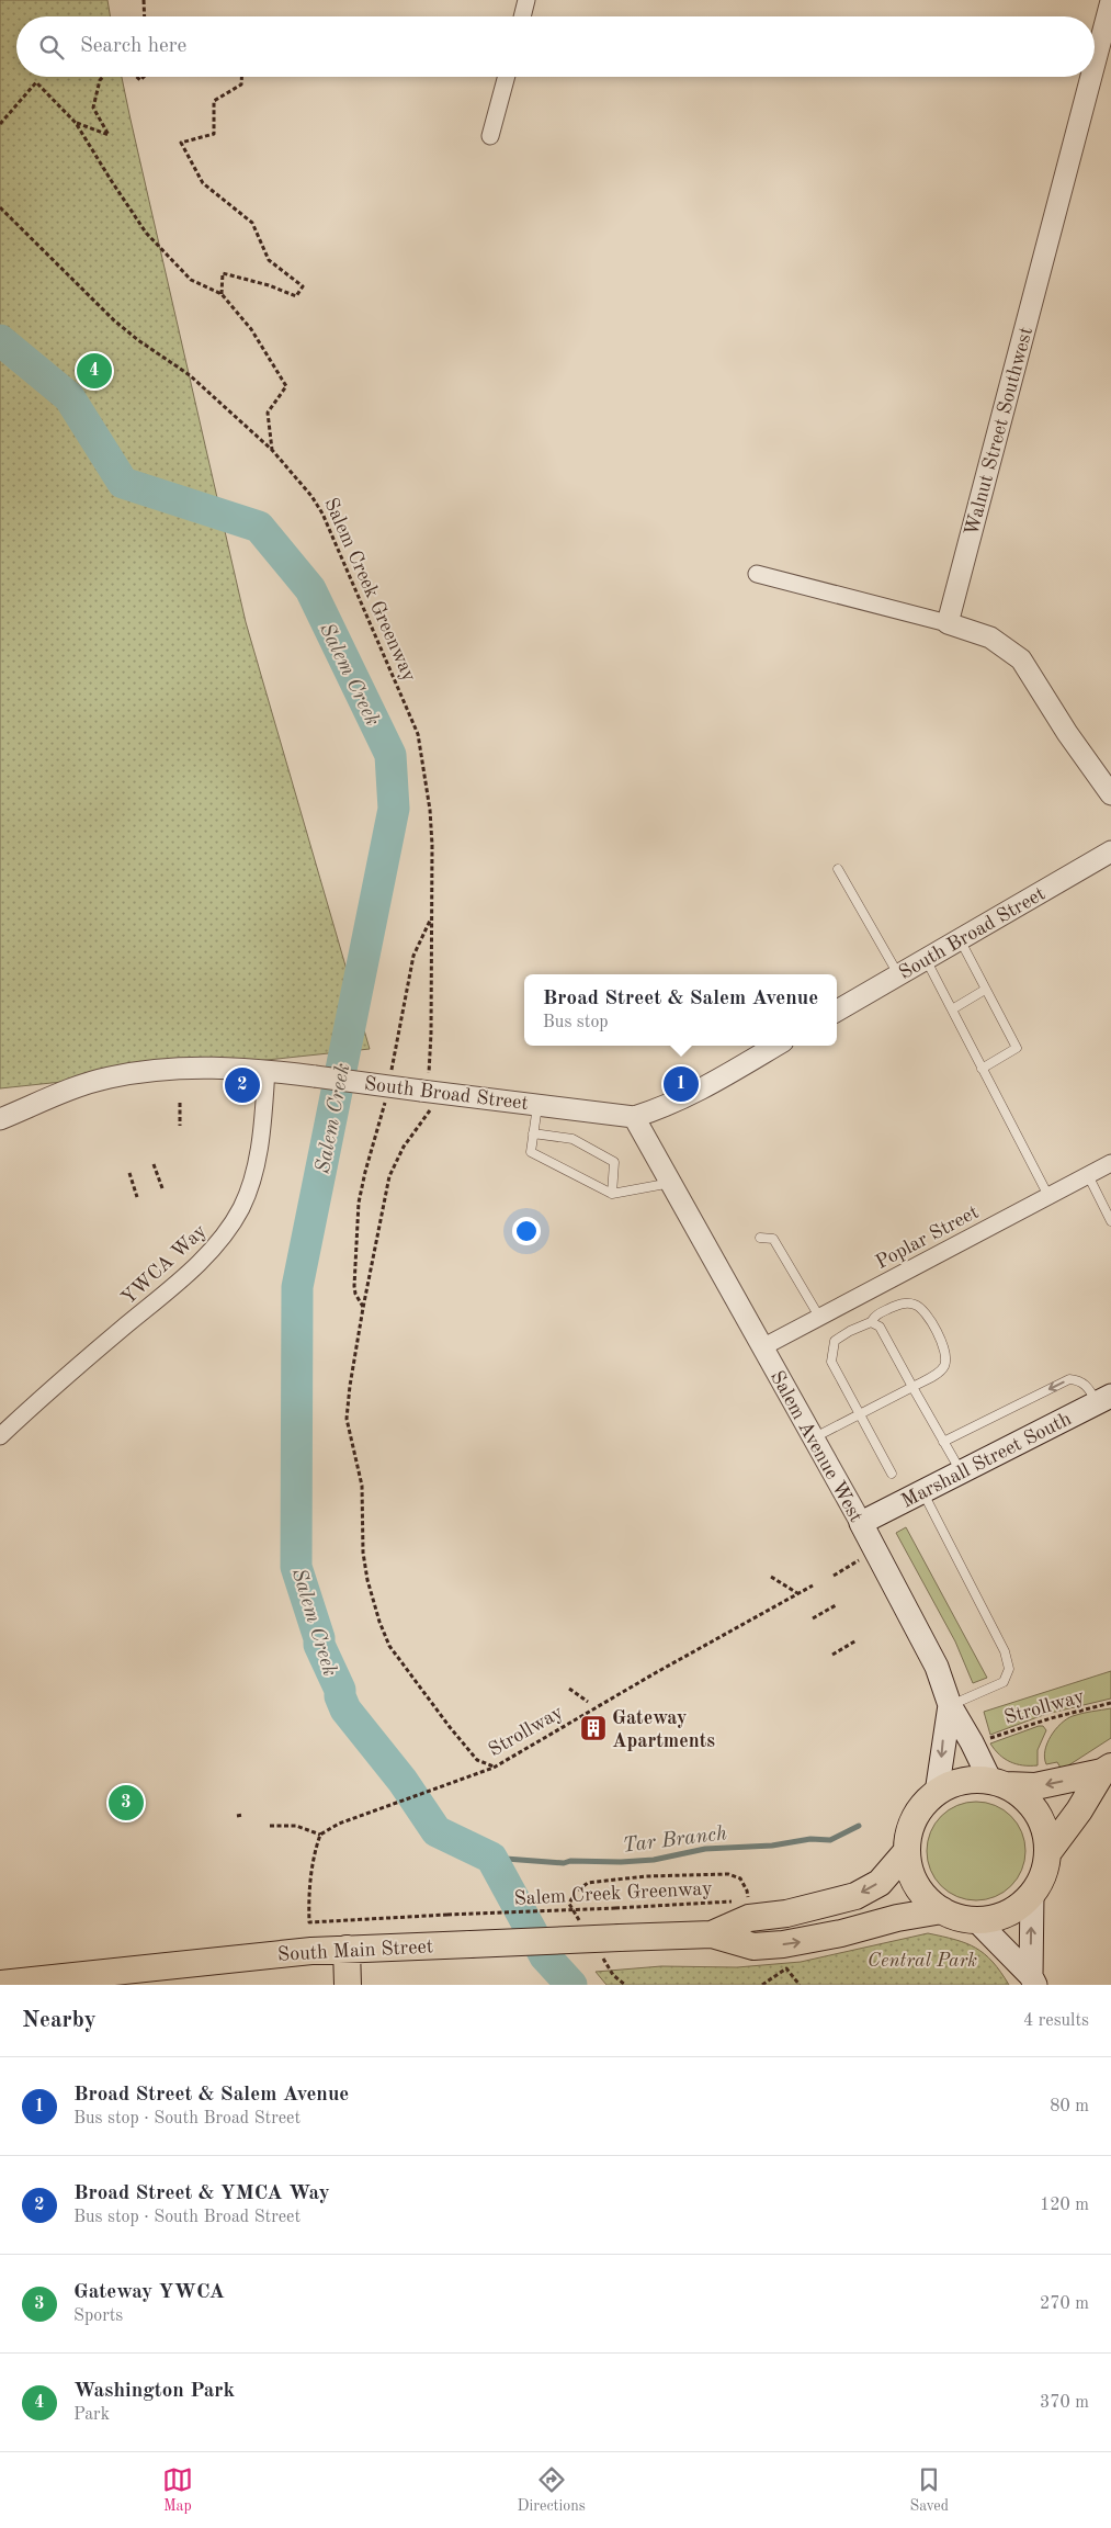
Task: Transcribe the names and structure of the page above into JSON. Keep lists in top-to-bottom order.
{
  "streets": {
    "main road": ["Salem Avenue West", "Marshall Street South", "South Main Street"],
    "street": [
      "Walnut Street Southwest",
      "South Broad Street",
      "Poplar Street",
      "YWCA Way"
    ],
    "path": ["Salem Creek Greenway", "Strollway"]
  },
  "crossings": [
    ["Salem Creek Greenway", "South Broad Street"],
    ["Salem Creek Greenway", "Strollway"],
    ["South Broad Street", "YWCA Way"],
    ["South Broad Street", "Salem Avenue West"],
    ["Poplar Street", "Salem Avenue West"],
    ["Salem Avenue West", "Marshall Street South"],
    ["Salem Avenue West", "South Main Street"]
  ],
  "water": ["Salem Creek", "Tar Branch"],
  "parks": ["Central Park"],
  "places": {
    "building": ["Gateway Apartments"]
  },
  "page": {
    "search": "Search here",
    "pins": [
      "4",
      "1",
      "2",
      "3"
    ],
    "popup": ["Broad Street & Salem Avenue", "Bus stop"],
    "heading": ["Nearby", "4 results"],
    "list": [
      {
        "mark": "1",
        "name": "Broad Street & Salem Avenue",
        "note": "Bus stop · South Broad Street",
        "value": "80 m"
      },
      {
        "mark": "2",
        "name": "Broad Street & YMCA Way",
        "note": "Bus stop · South Broad Street",
        "value": "120 m"
      },
      {
        "mark": "3",
        "name": "Gateway YWCA",
        "note": "Sports",
        "value": "270 m"
      },
      {
        "mark": "4",
        "name": "Washington Park",
        "note": "Park",
        "value": "370 m"
      }
    ],
    "nav": ["Map", "Directions", "Saved"]
  }
}
